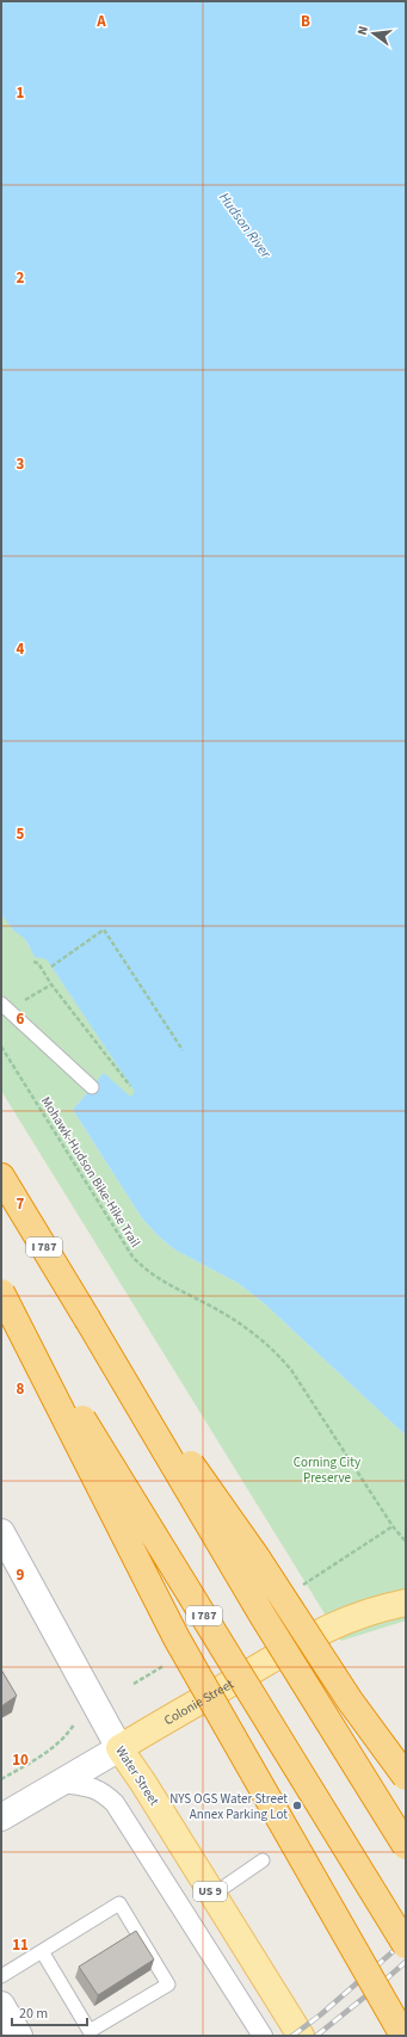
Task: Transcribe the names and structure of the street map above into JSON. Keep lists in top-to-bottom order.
{
  "streets": {
    "highway": ["I 787"],
    "main road": ["Colonie Street", "Water Street", "US 9"],
    "path": ["Mohawk-Hudson Bike-Hike Trail"]
  },
  "crossings": [
    ["Colonie Street", "Water Street"]
  ],
  "water": ["Hudson River"],
  "parks": ["Corning City Preserve"],
  "places": ["NYS OGS Water Street Annex Parking Lot"],
  "scale_bar": "20 m",
  "north": "left",
  "grid": {
    "columns": ["A", "B"],
    "rows": [
      "1",
      "2",
      "3",
      "4",
      "5",
      "6",
      "7",
      "8",
      "9",
      "10",
      "11"
    ]
  }
}
